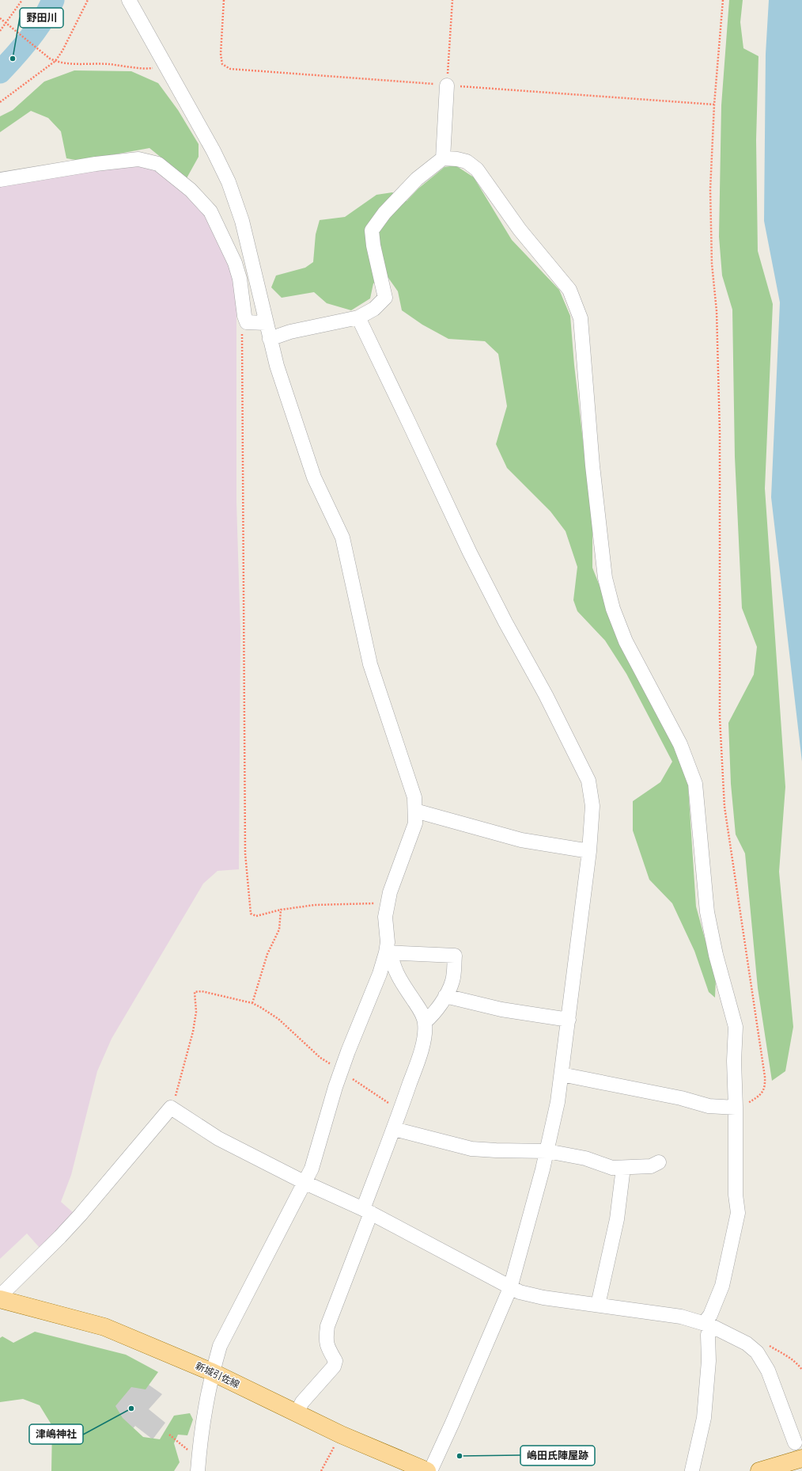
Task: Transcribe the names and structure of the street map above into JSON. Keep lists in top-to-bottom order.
{
  "streets": {
    "main road": ["新城引佐線"]
  },
  "places": ["野田川", "津嶋神社", "嶋田氏陣屋跡"]
}
